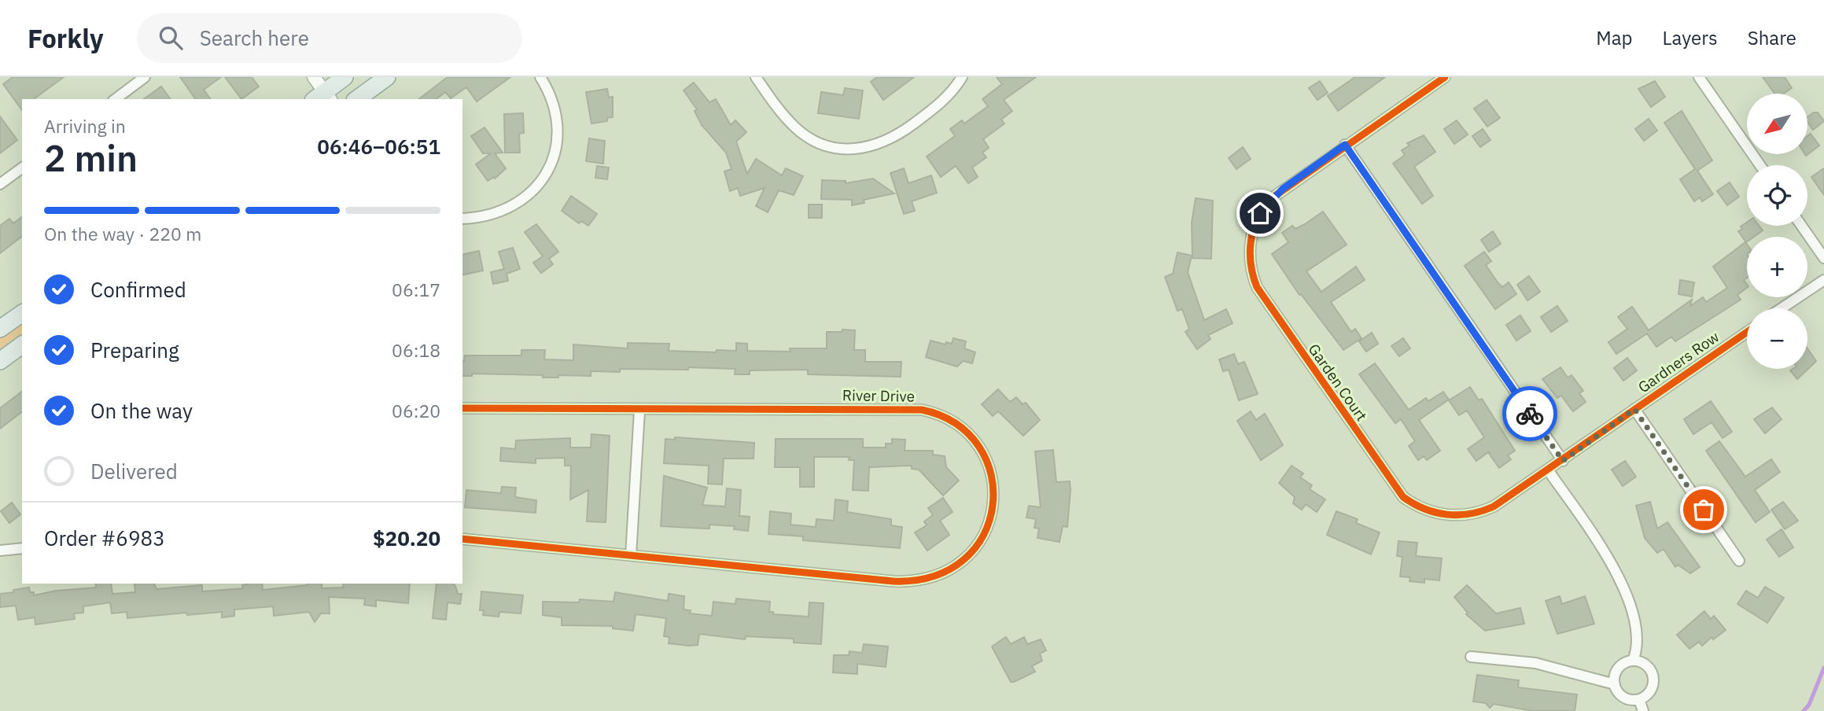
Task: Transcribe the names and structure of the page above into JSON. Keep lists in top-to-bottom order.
{
  "streets": {
    "street": ["Gardners Row", "Garden Court", "River Drive"]
  },
  "crossings": [
    ["Gardners Row", "Garden Court"]
  ],
  "north": "bottom left",
  "page": {
    "header": "Forkly",
    "search": "Search here",
    "nav": ["Map", "Layers", "Share"],
    "map_buttons": ["+", "−"],
    "heading": ["2 min", "Arriving in", "06:46–06:51"],
    "panel": ["Order #6983", "$20.20"],
    "bar": "On the way · 220 m",
    "list": [
      ["Confirmed", "06:17"],
      ["Preparing", "06:18"],
      ["On the way", "06:20"],
      "Delivered"
    ]
  }
}
